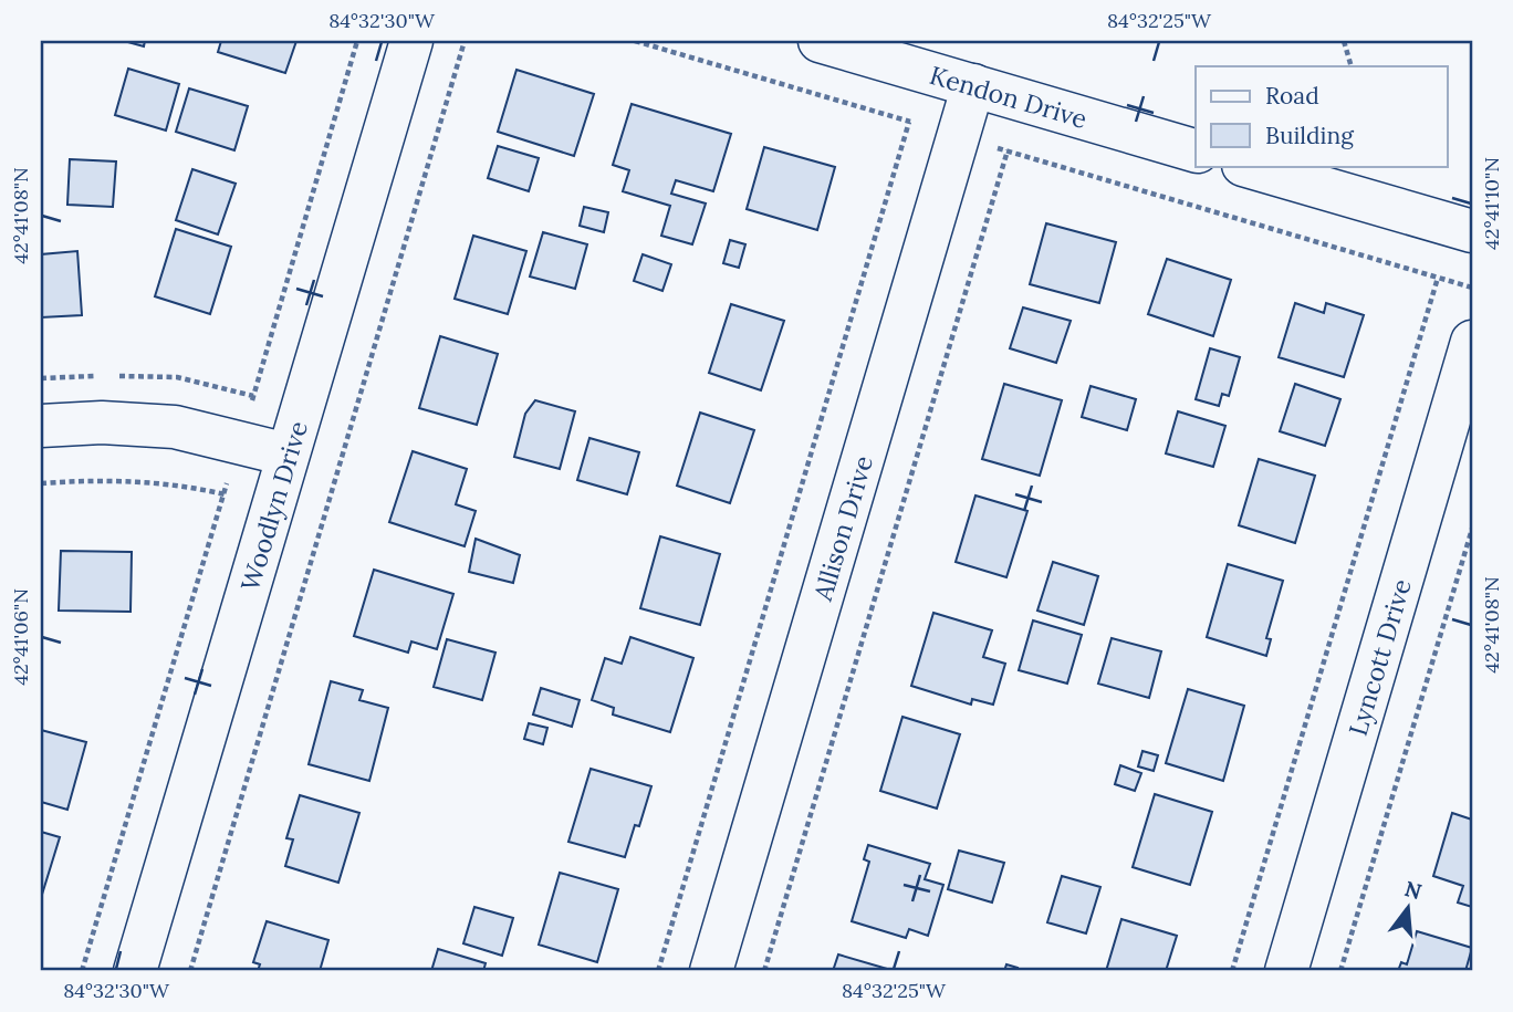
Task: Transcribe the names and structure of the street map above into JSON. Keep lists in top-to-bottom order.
{
  "streets": {
    "street": [
      "Kendon Drive",
      "Woodlyn Drive",
      "Allison Drive",
      "Lyncott Drive"
    ]
  },
  "crossings": [
    ["Kendon Drive", "Allison Drive"]
  ],
  "legend": ["Road", "Building"],
  "north": "top",
  "coordinates": [
    "84°32'30\"W",
    "84°32'25\"W",
    "42°41'10\"N",
    "42°41'08\"N",
    "42°41'06\"N"
  ]
}
